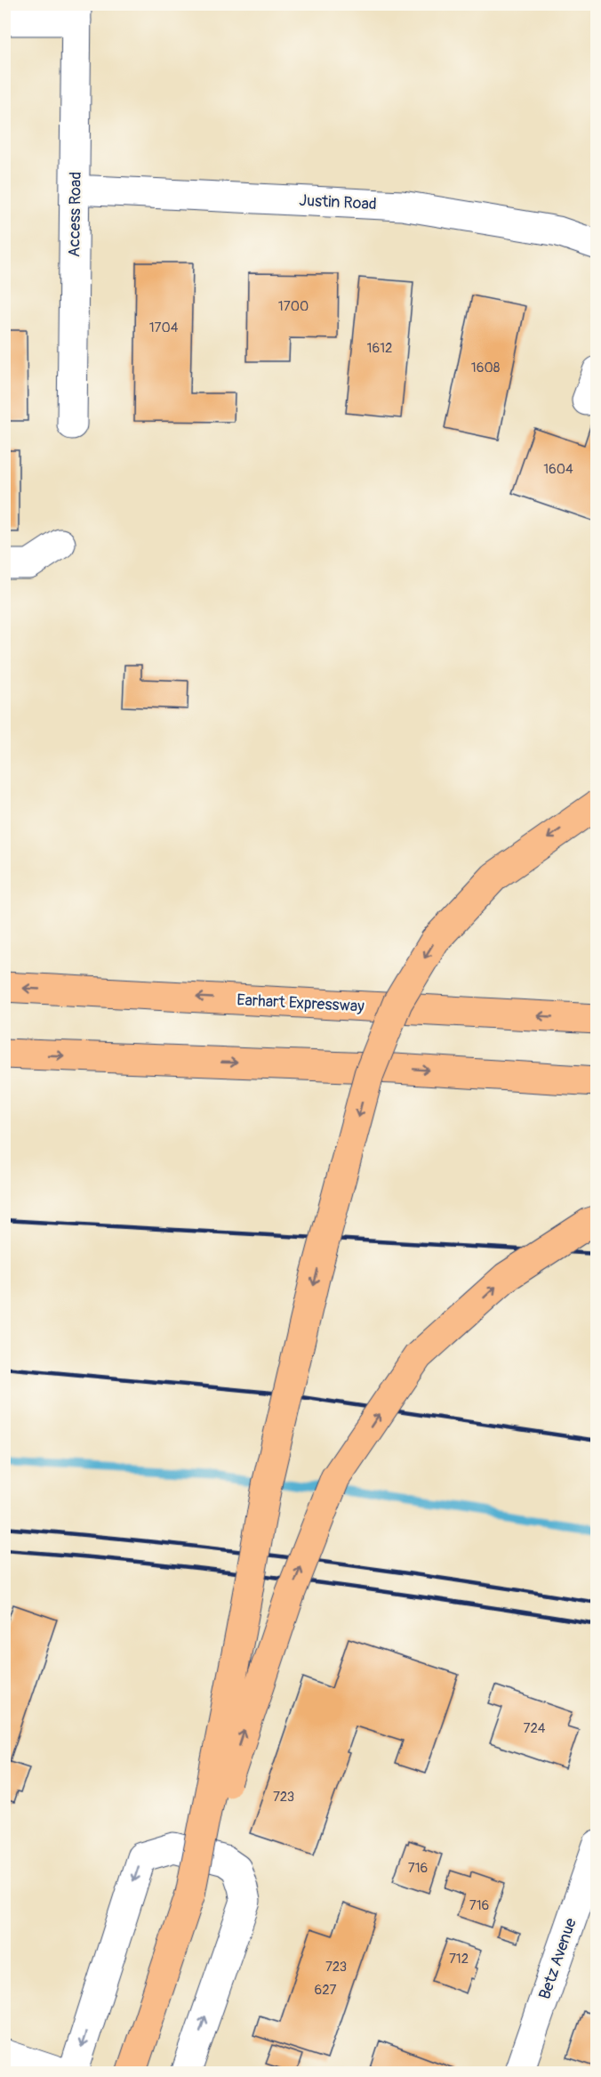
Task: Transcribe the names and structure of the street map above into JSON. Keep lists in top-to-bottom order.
{
  "streets": {
    "main road": ["Earhart Expressway"],
    "street": ["Justin Road", "Access Road", "Betz Avenue"]
  },
  "crossings": [
    ["Justin Road", "Access Road"]
  ],
  "house_numbers": [
    "1700",
    "1704",
    "1612",
    "1608",
    "1604",
    "724",
    "723",
    "716",
    "716",
    "712",
    "723",
    "627"
  ]
}
